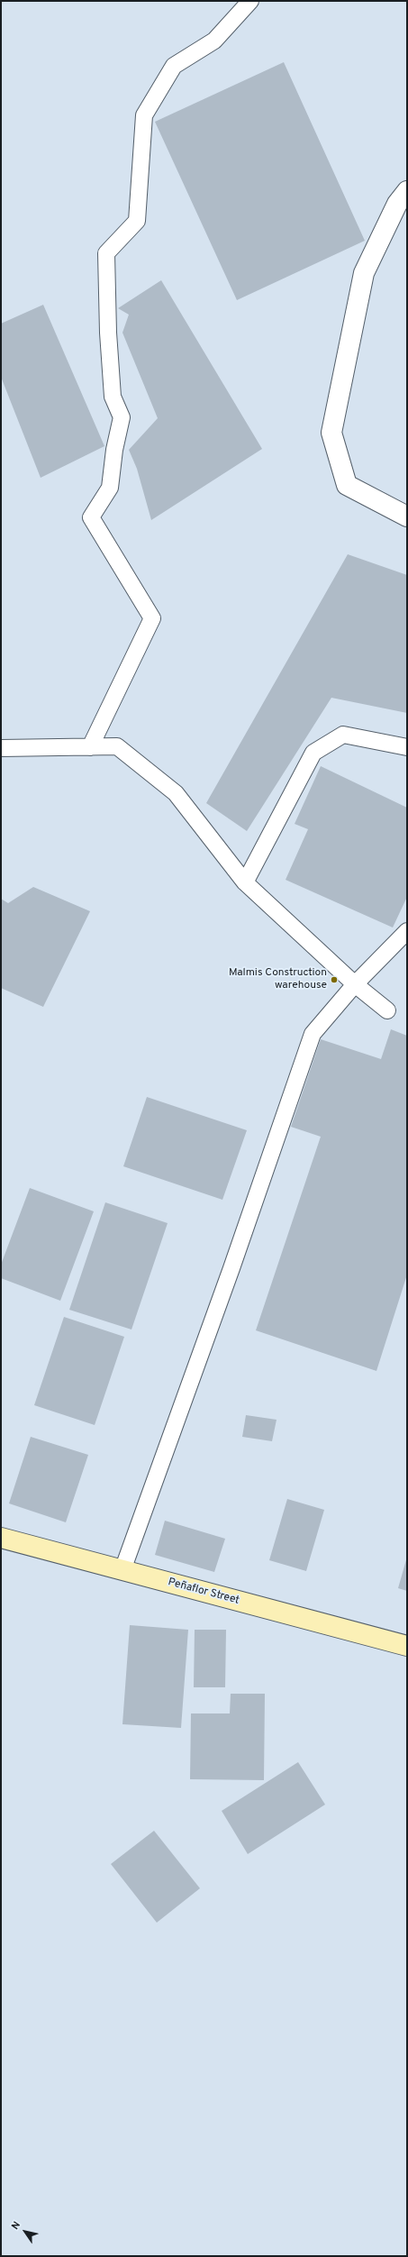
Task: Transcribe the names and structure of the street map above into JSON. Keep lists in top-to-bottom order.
{
  "streets": {
    "main road": ["Peñaflor Street"]
  },
  "places": ["Malmis Construction warehouse"],
  "north": "top left"
}
